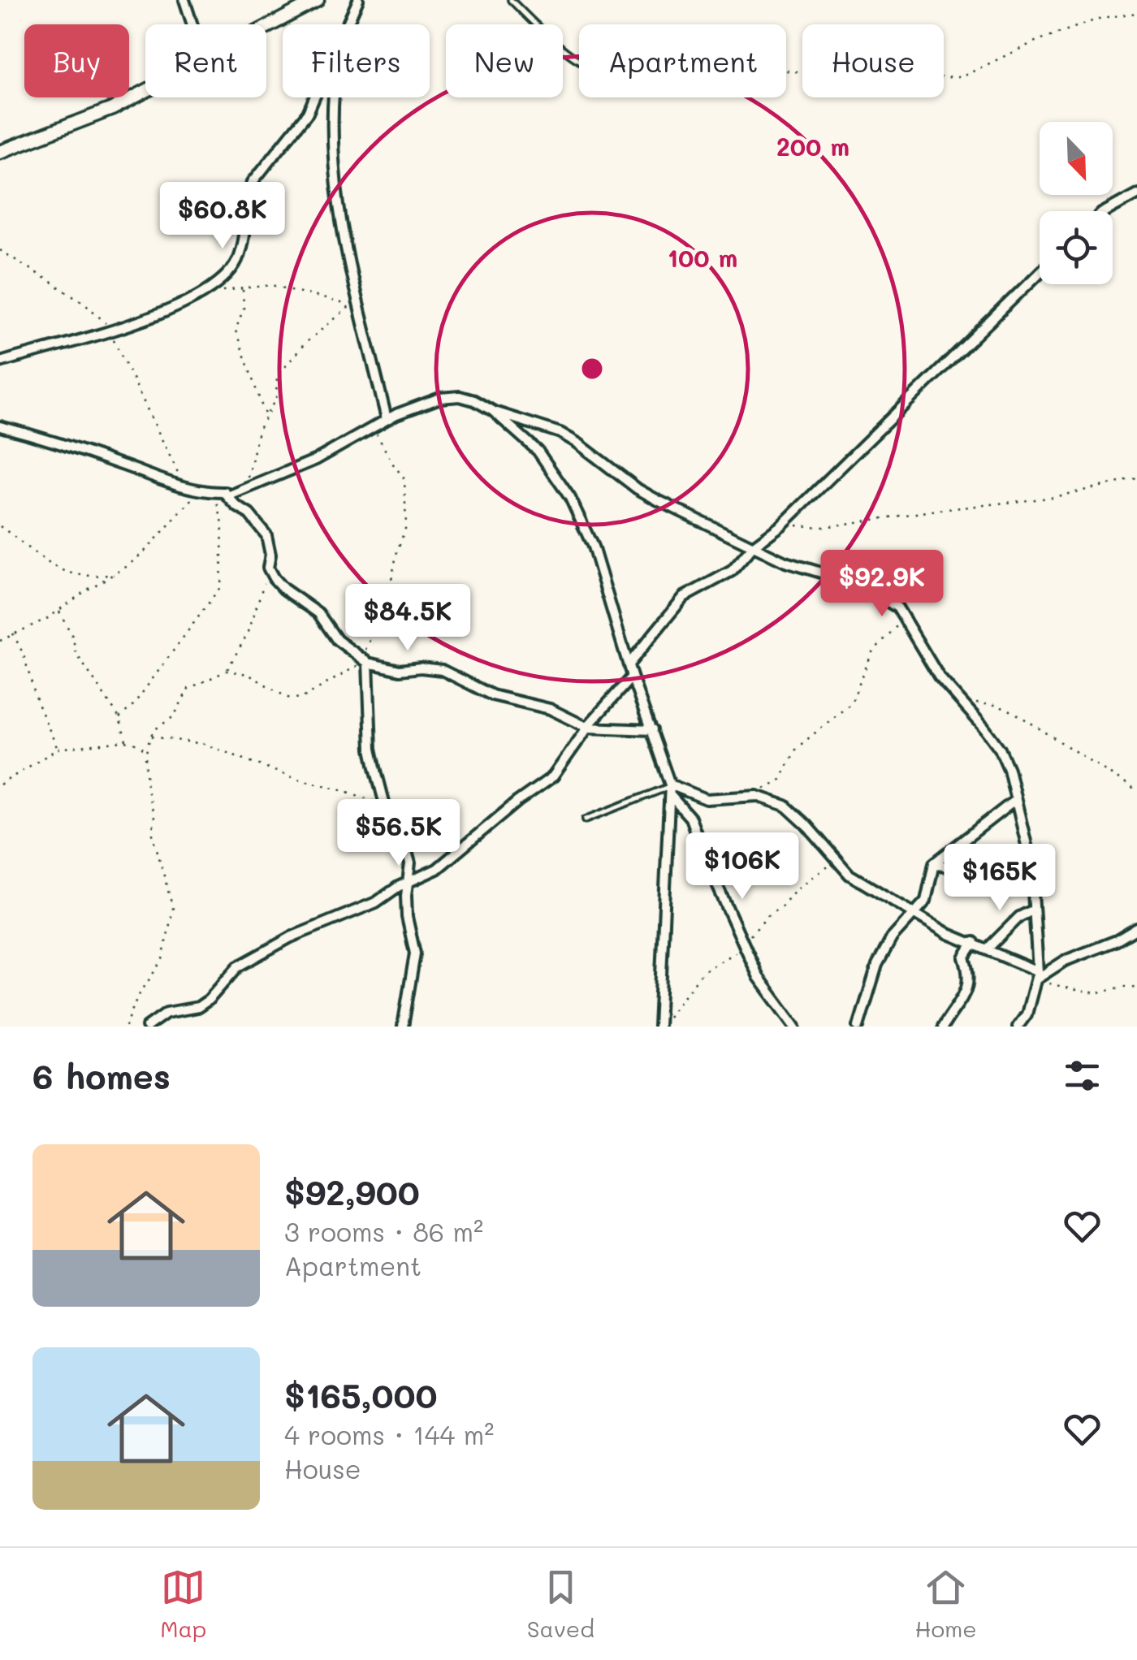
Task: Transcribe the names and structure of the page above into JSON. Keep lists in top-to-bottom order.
{
  "north": "bottom right",
  "page": {
    "chip": [
      "Buy",
      "Rent",
      "Filters",
      "New",
      "Apartment",
      "House"
    ],
    "price": [
      "$60.8K",
      "$92.9K",
      "$84.5K",
      "$56.5K",
      "$106K",
      "$165K"
    ],
    "heading": "6 homes",
    "list": [
      {
        "name": "$92,900",
        "note": "3 rooms · 86 m² · Apartment"
      },
      {
        "name": "$165,000",
        "note": "4 rooms · 144 m² · House"
      }
    ],
    "tabs": ["Map", "Saved", "Home"]
  },
  "rings": ["200 m", "100 m"]
}
